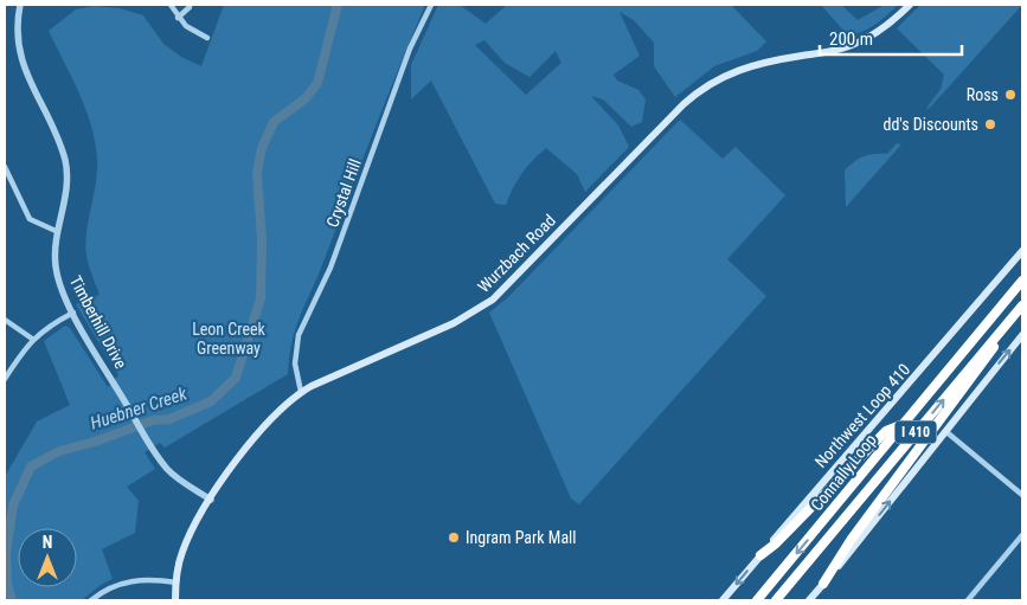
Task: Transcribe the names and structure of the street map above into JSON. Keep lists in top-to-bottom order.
{
  "streets": {
    "highway": ["I 410", "Connally Loop"],
    "main road": ["Wurzbach Road", "Northwest Loop 410"],
    "street": ["Crystal Hill", "Timberhill Drive"]
  },
  "crossings": [
    ["Crystal Hill", "Wurzbach Road"],
    ["Wurzbach Road", "Timberhill Drive"]
  ],
  "water": ["Huebner Creek"],
  "parks": ["Leon Creek Greenway"],
  "places": ["Ross", "dd's Discounts", "Ingram Park Mall"],
  "scale_bar": "200 m",
  "north": "top"
}
